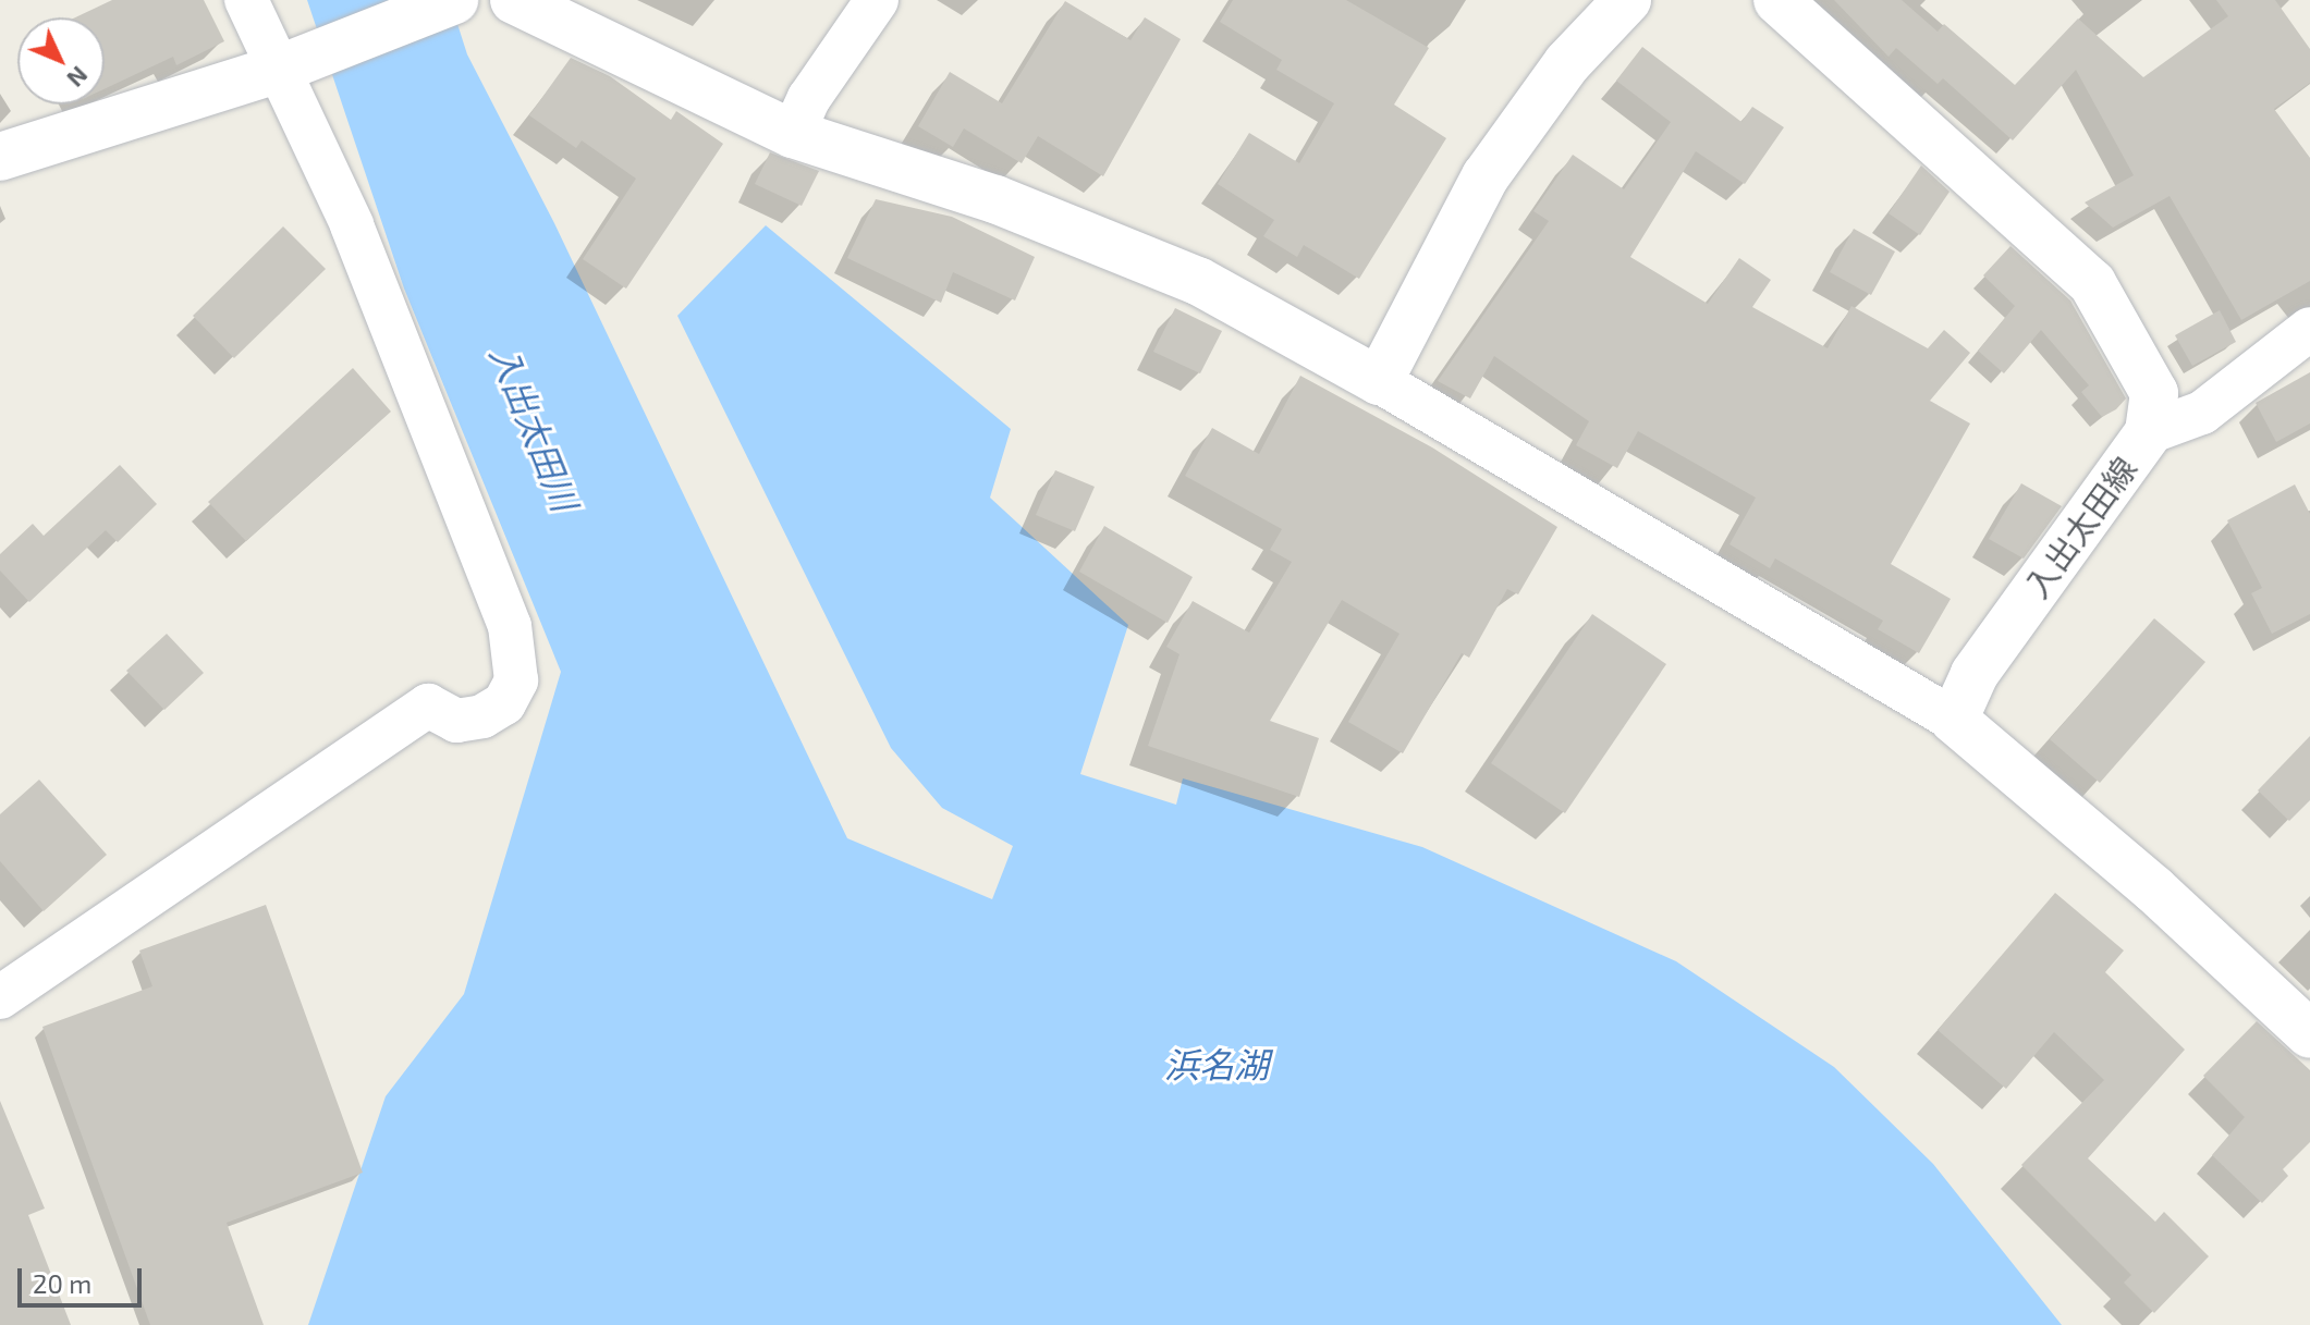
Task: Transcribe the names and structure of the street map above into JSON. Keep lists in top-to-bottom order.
{
  "streets": {
    "street": ["入出太田線"]
  },
  "water": ["入出太田川", "浜名湖"],
  "scale_bar": "20 m",
  "north": "bottom right"
}
